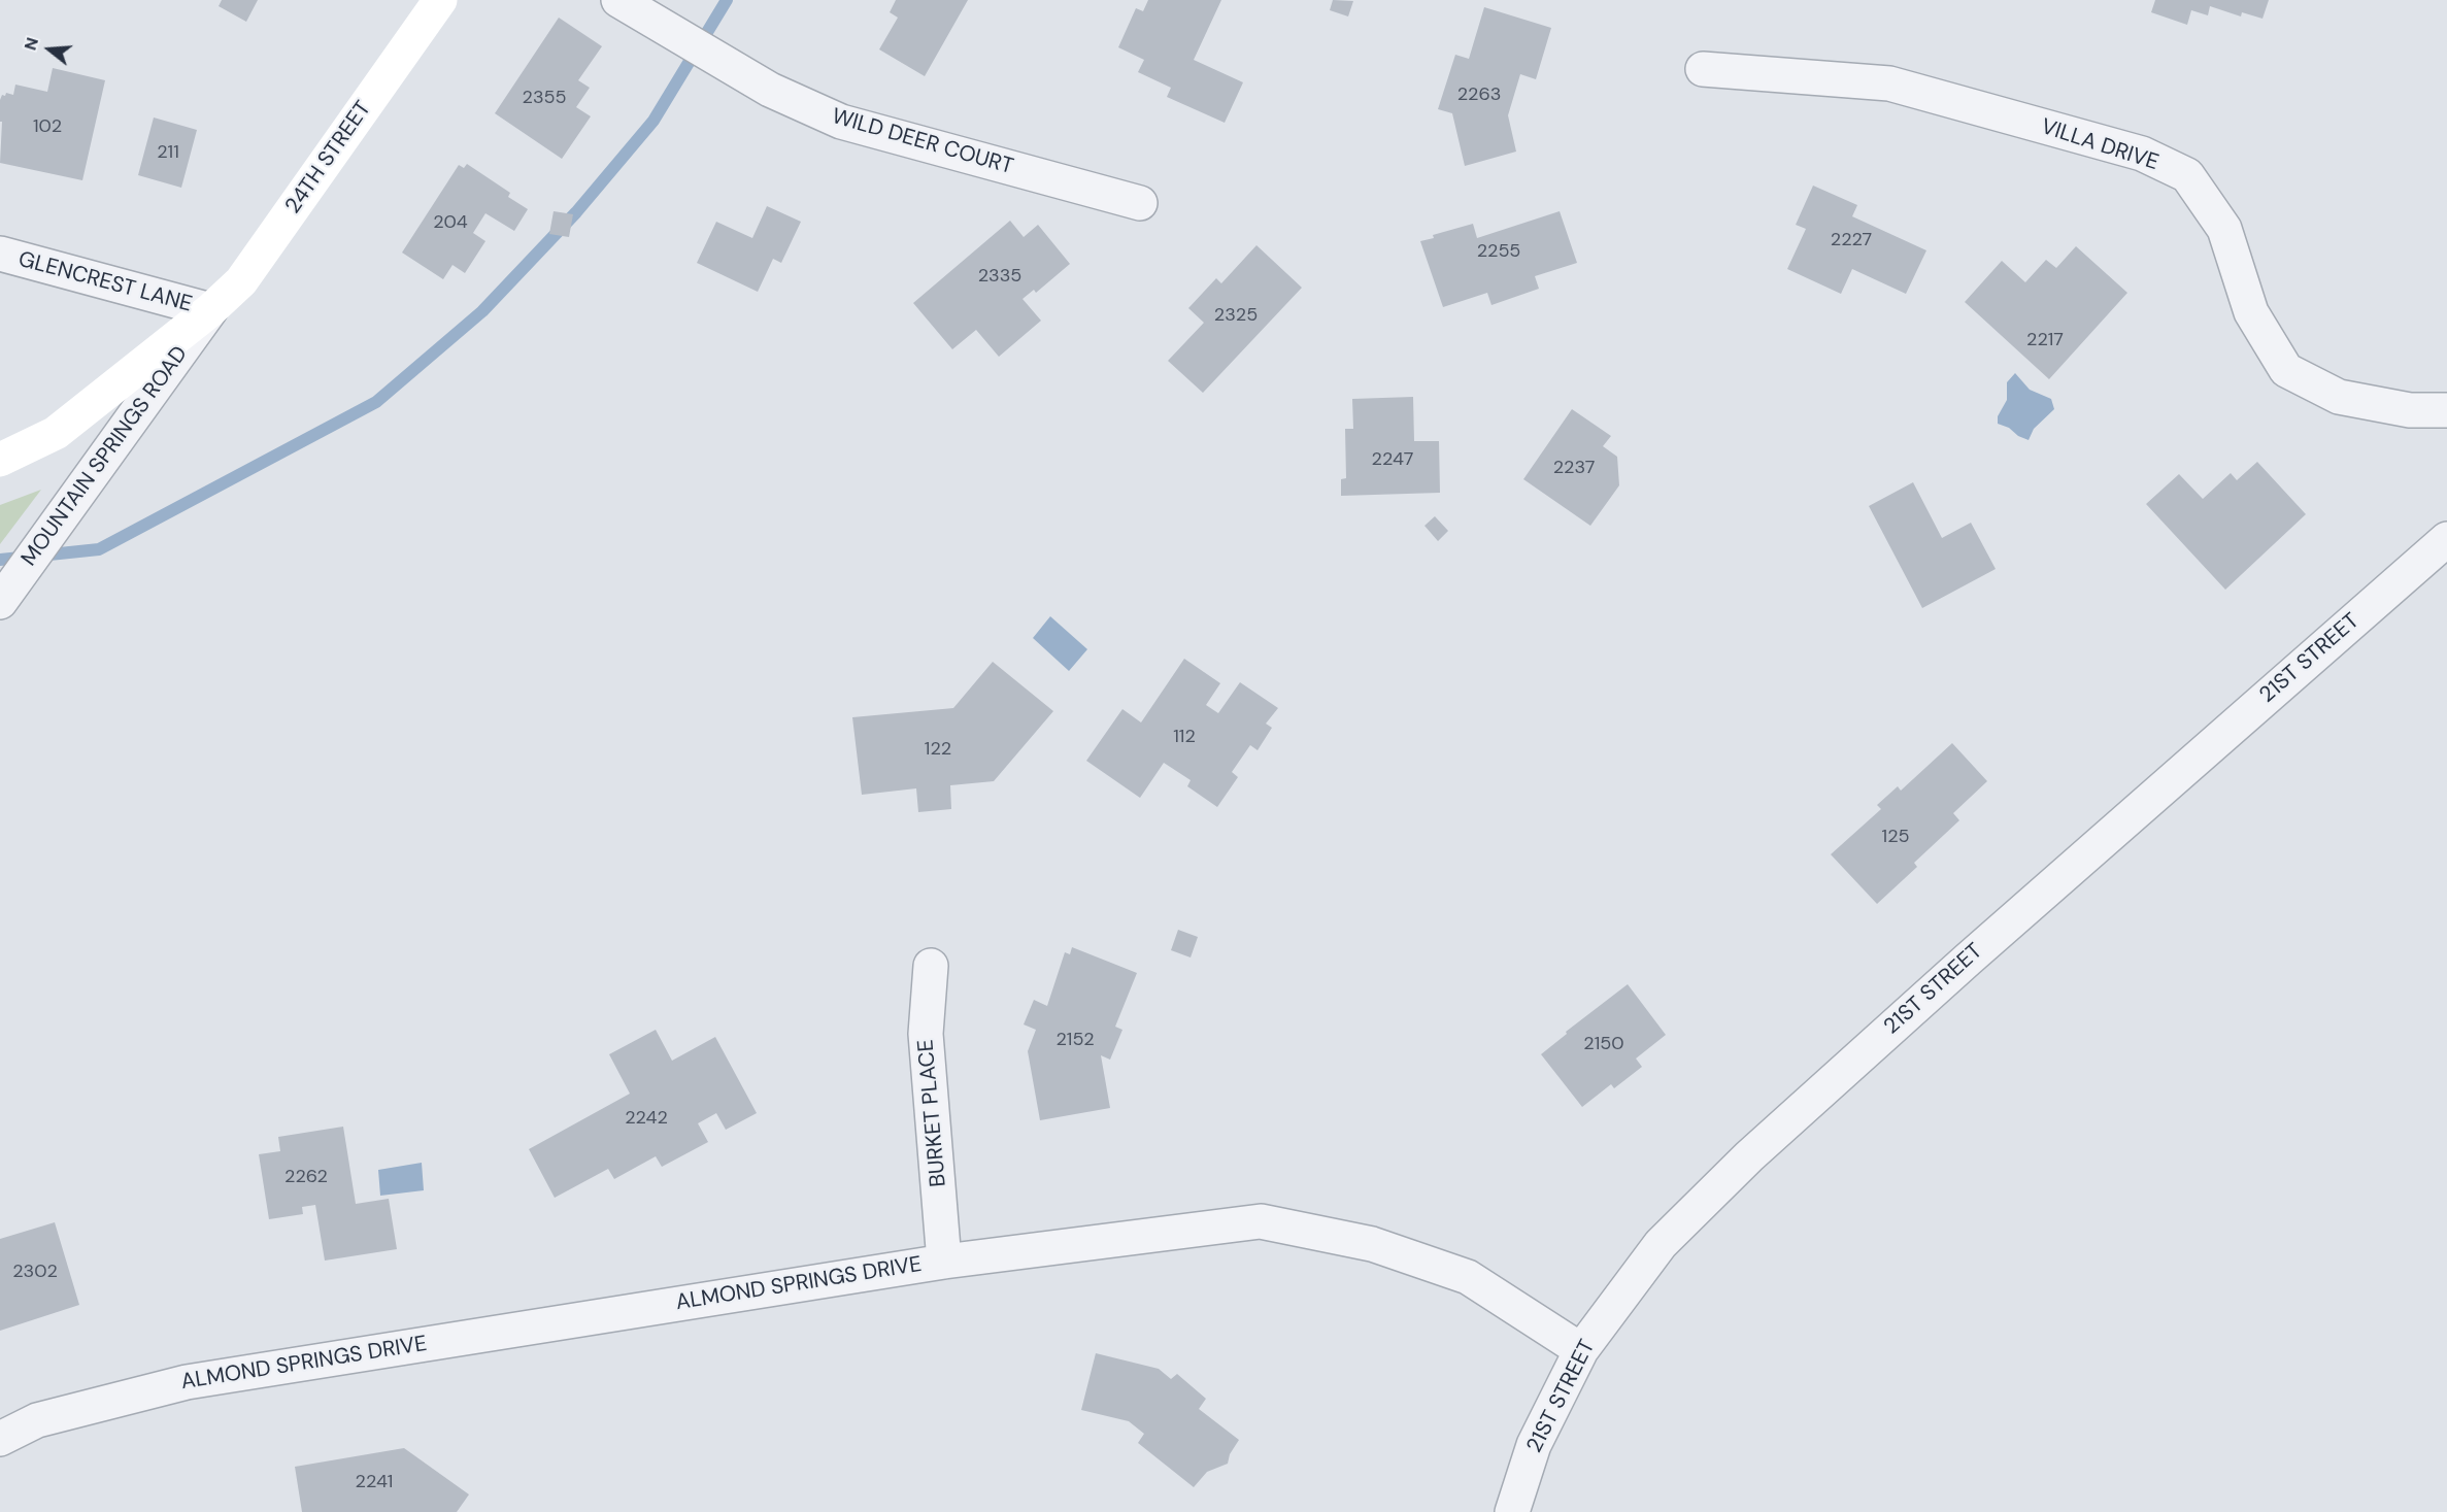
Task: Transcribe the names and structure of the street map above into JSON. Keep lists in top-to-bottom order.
{
  "streets": {
    "main road": ["24TH STREET"],
    "street": [
      "WILD DEER COURT",
      "VILLA DRIVE",
      "GLENCREST LANE",
      "MOUNTAIN SPRINGS ROAD",
      "21ST STREET",
      "BURKET PLACE",
      "ALMOND SPRINGS DRIVE"
    ]
  },
  "crossings": [
    ["24TH STREET", "GLENCREST LANE"],
    ["24TH STREET", "MOUNTAIN SPRINGS ROAD"],
    ["GLENCREST LANE", "MOUNTAIN SPRINGS ROAD"],
    ["21ST STREET", "ALMOND SPRINGS DRIVE"],
    ["BURKET PLACE", "ALMOND SPRINGS DRIVE"]
  ],
  "house_numbers": [
    "2263",
    "2355",
    "102",
    "211",
    "204",
    "2227",
    "2255",
    "2335",
    "2325",
    "2217",
    "2247",
    "2237",
    "112",
    "122",
    "125",
    "2152",
    "2150",
    "2242",
    "2262",
    "2302",
    "2241"
  ],
  "north": "left"
}
